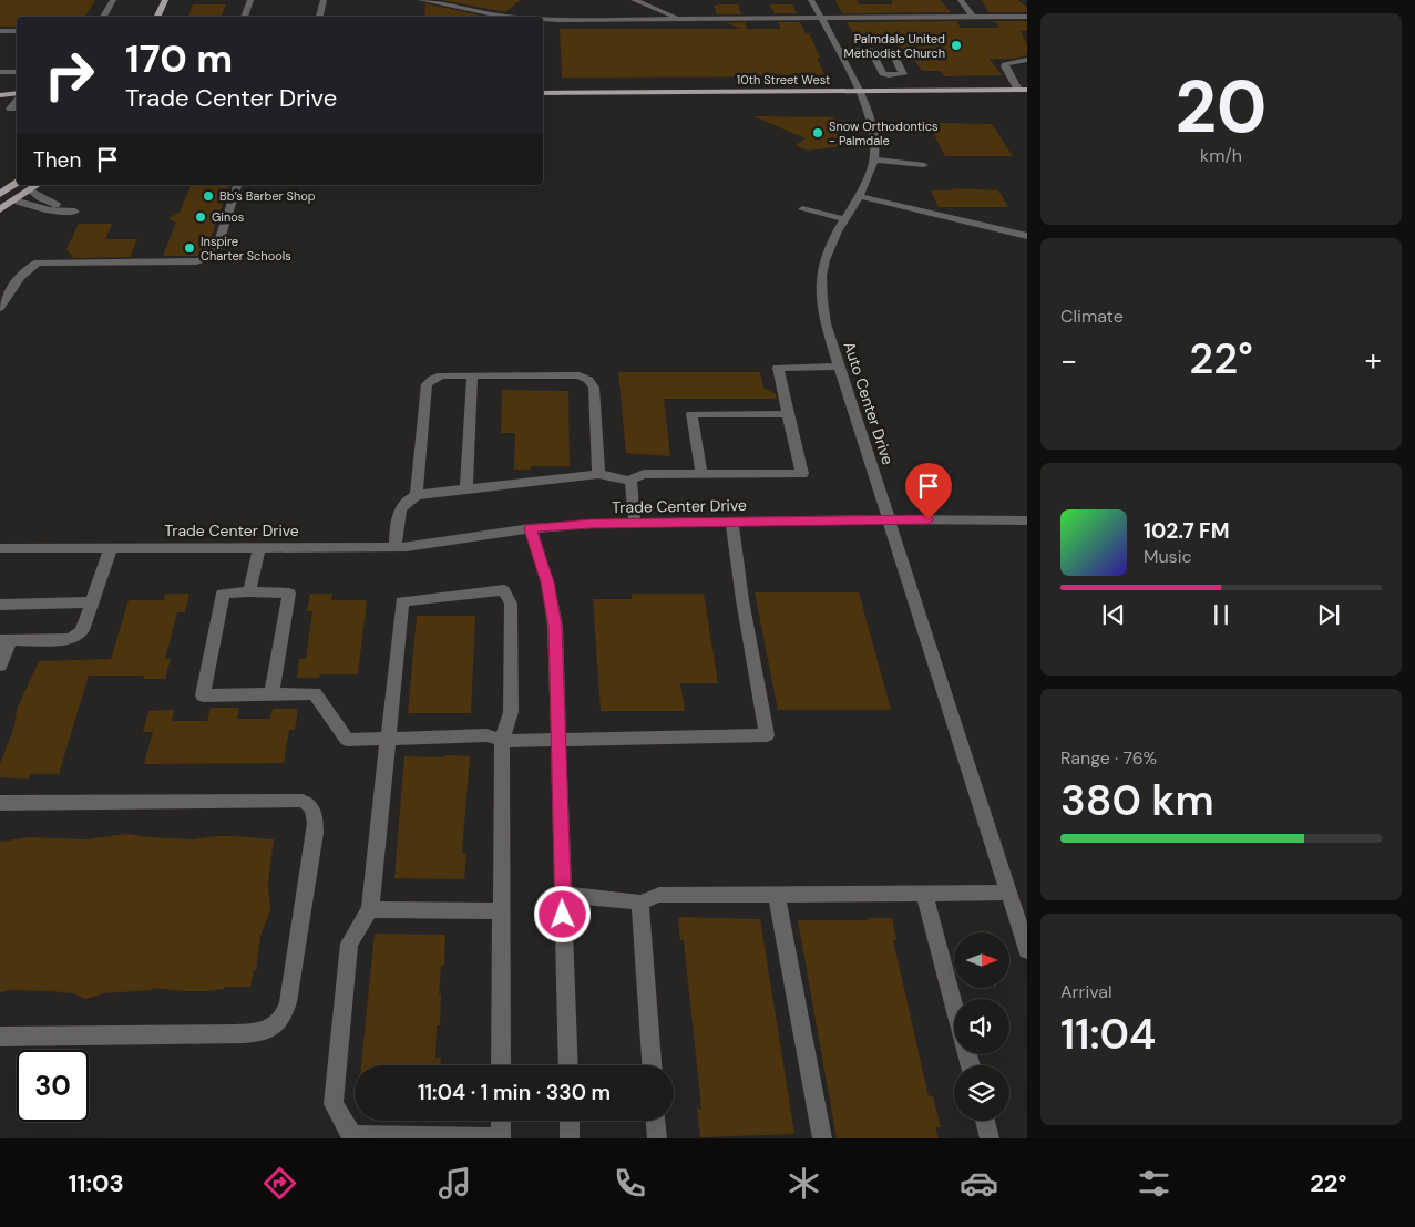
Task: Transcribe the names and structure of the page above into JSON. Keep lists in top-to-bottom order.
{
  "streets": {
    "main road": ["10th Street West"],
    "street": ["Auto Center Drive", "Trade Center Drive"]
  },
  "crossings": [
    ["10th Street West", "Auto Center Drive"],
    ["Auto Center Drive", "Trade Center Drive"]
  ],
  "places": [
    "Palmdale United Methodist Church",
    "Snow Orthodontics - Palmdale",
    "Bb’s Barber Shop",
    "Ginos",
    "Inspire Charter Schools"
  ],
  "north": "right",
  "page": {
    "tile": [
      ["20", "km/h"],
      "Climate",
      ["Range · 76%", "380 km"],
      ["Arrival", "11:04"]
    ],
    "turn": ["170 m", "Trade Center Drive"],
    "then": "Then",
    "heat": ["−", "22°", "+"],
    "song": ["102.7 FM", "Music"],
    "limit": "30",
    "trip": "11:04 · 1 min · 330 m",
    "tabs": ["11:03", "22°"]
  }
}
